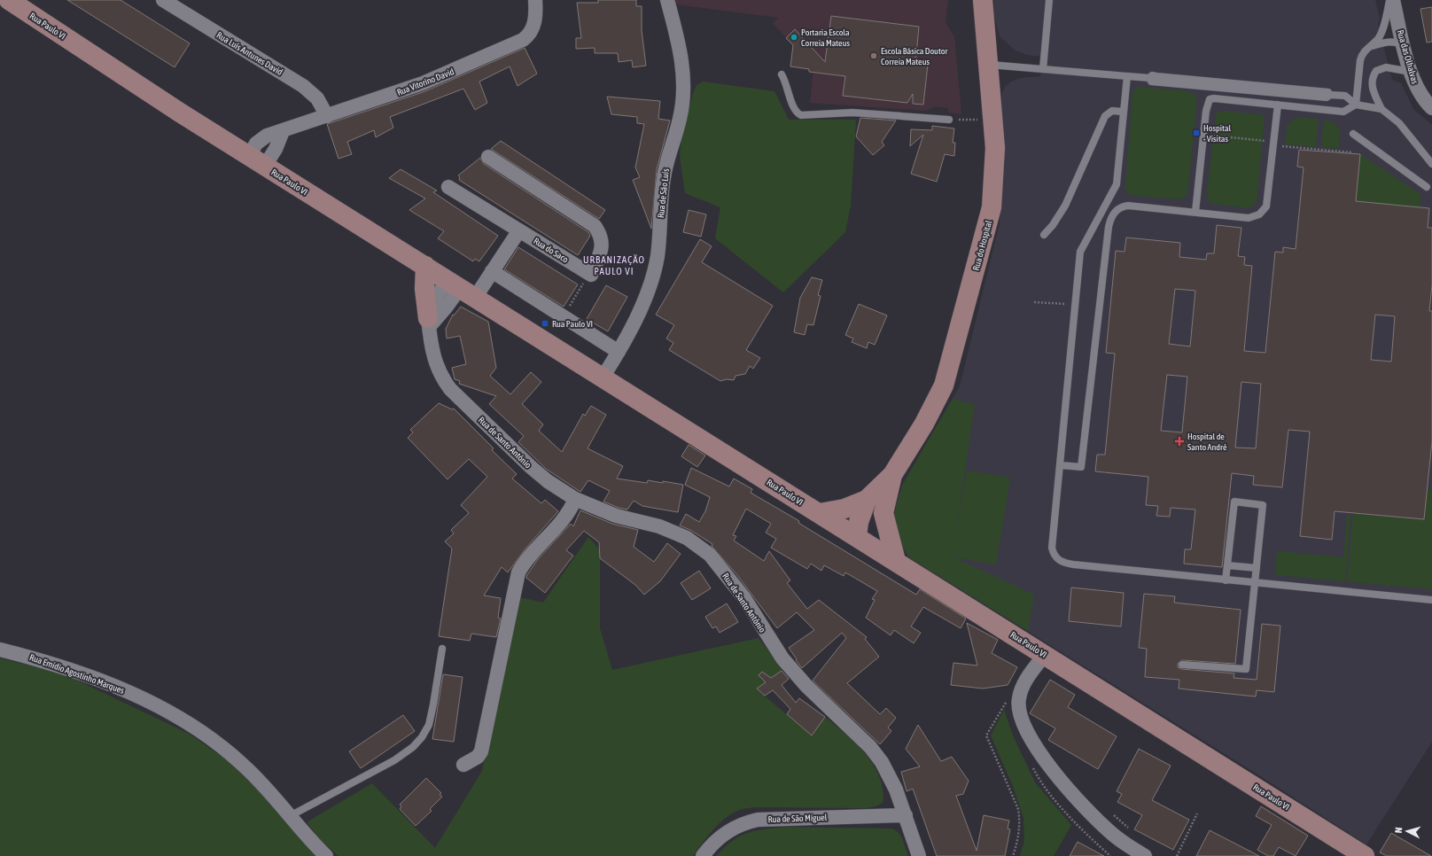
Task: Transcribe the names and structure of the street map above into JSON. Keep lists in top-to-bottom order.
{
  "streets": {
    "main road": ["Rua Paulo VI", "Rua do Hospital"],
    "street": [
      "Rua Luís Antunes David",
      "Rua das Olhalvas",
      "Rua Vitorino David",
      "Rua de São Luís",
      "Rua do Saco",
      "Rua de Santo António",
      "Rua Emídio Agostinho Marques",
      "Rua de São Miguel"
    ]
  },
  "crossings": [
    ["Rua Paulo VI", "Rua Vitorino David"],
    ["Rua Paulo VI", "Rua de São Luís"],
    ["Rua Paulo VI", "Rua do Hospital"],
    ["Rua Paulo VI", "Rua de Santo António"],
    ["Rua Luís Antunes David", "Rua Vitorino David"],
    ["Rua do Saco", "Rua de Santo António"],
    ["Rua de Santo António", "Rua de São Miguel"]
  ],
  "districts": ["URBANIZAÇÃO PAULO VI"],
  "places": {
    "other": ["Portaria Escola Correia Mateus", "Escola Básica Doutor Correia Mateus"],
    "transit": ["Hospital - Visitas", "Rua Paulo VI"],
    "health": ["Hospital de Santo André"]
  },
  "north": "left"
}
